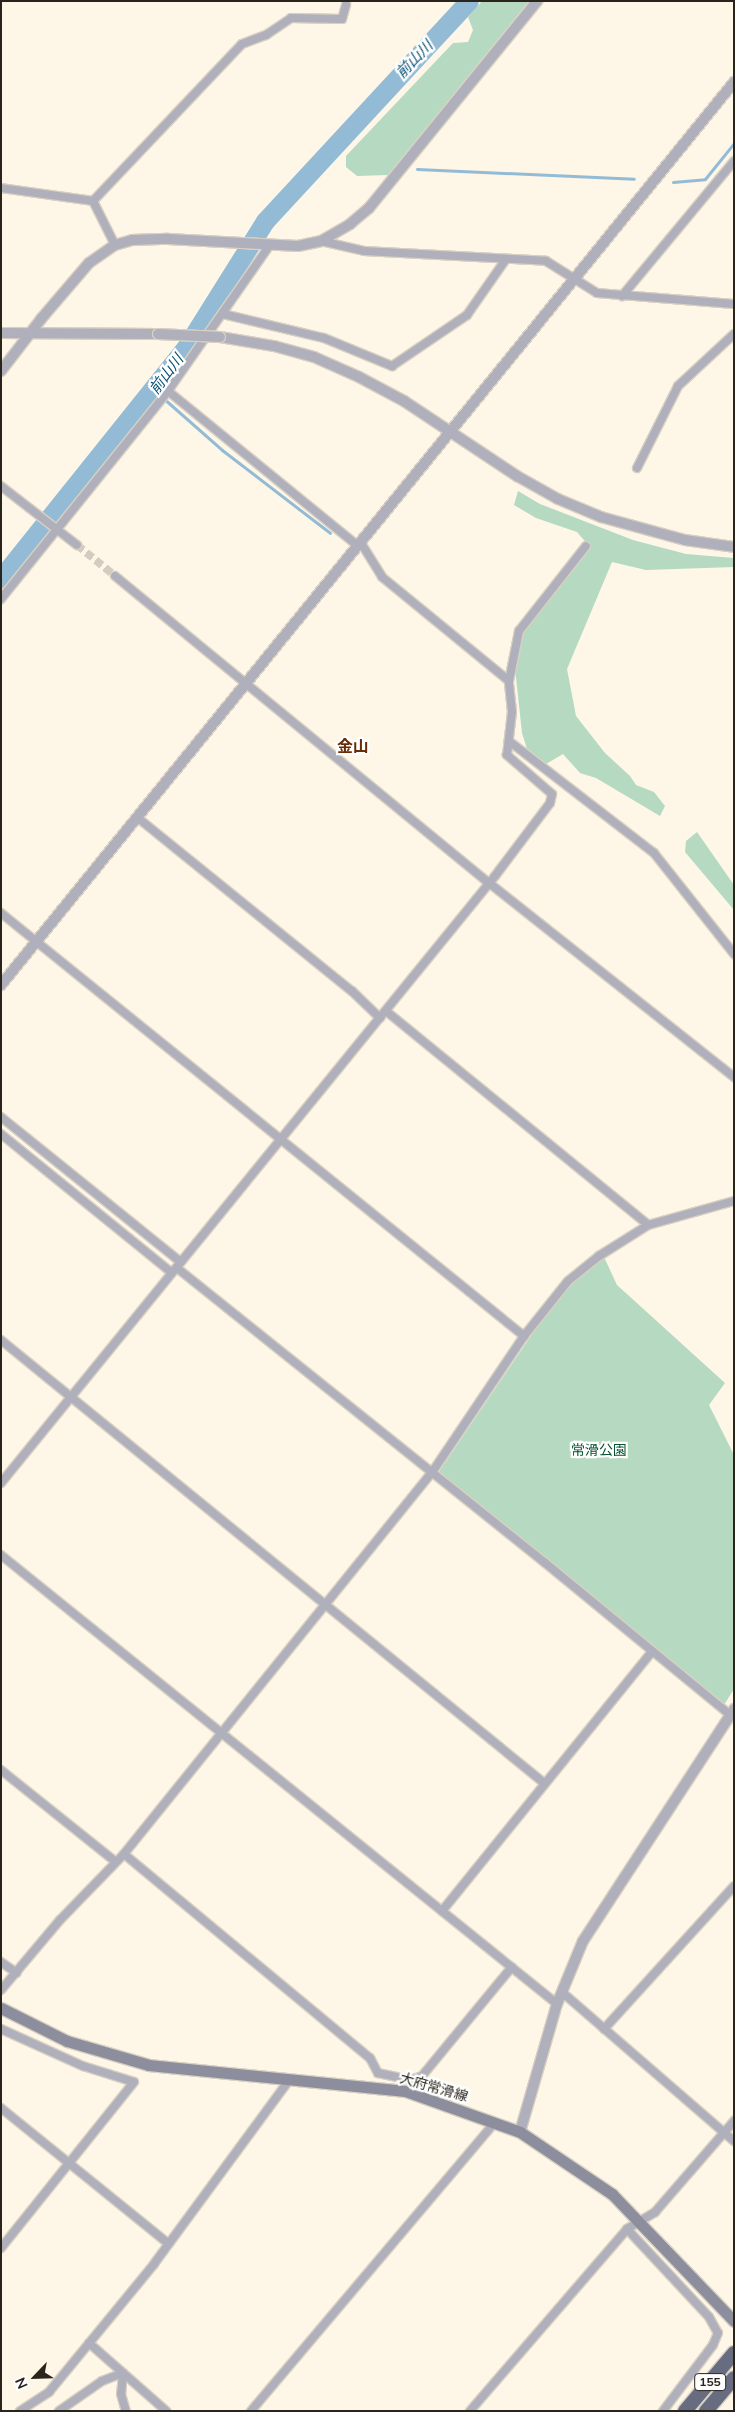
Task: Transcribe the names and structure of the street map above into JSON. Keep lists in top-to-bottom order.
{
  "streets": {
    "highway": ["155"],
    "main road": ["大府常滑線"]
  },
  "districts": ["金山"],
  "water": ["前山川"],
  "parks": ["常滑公園"],
  "north": "bottom left"
}
